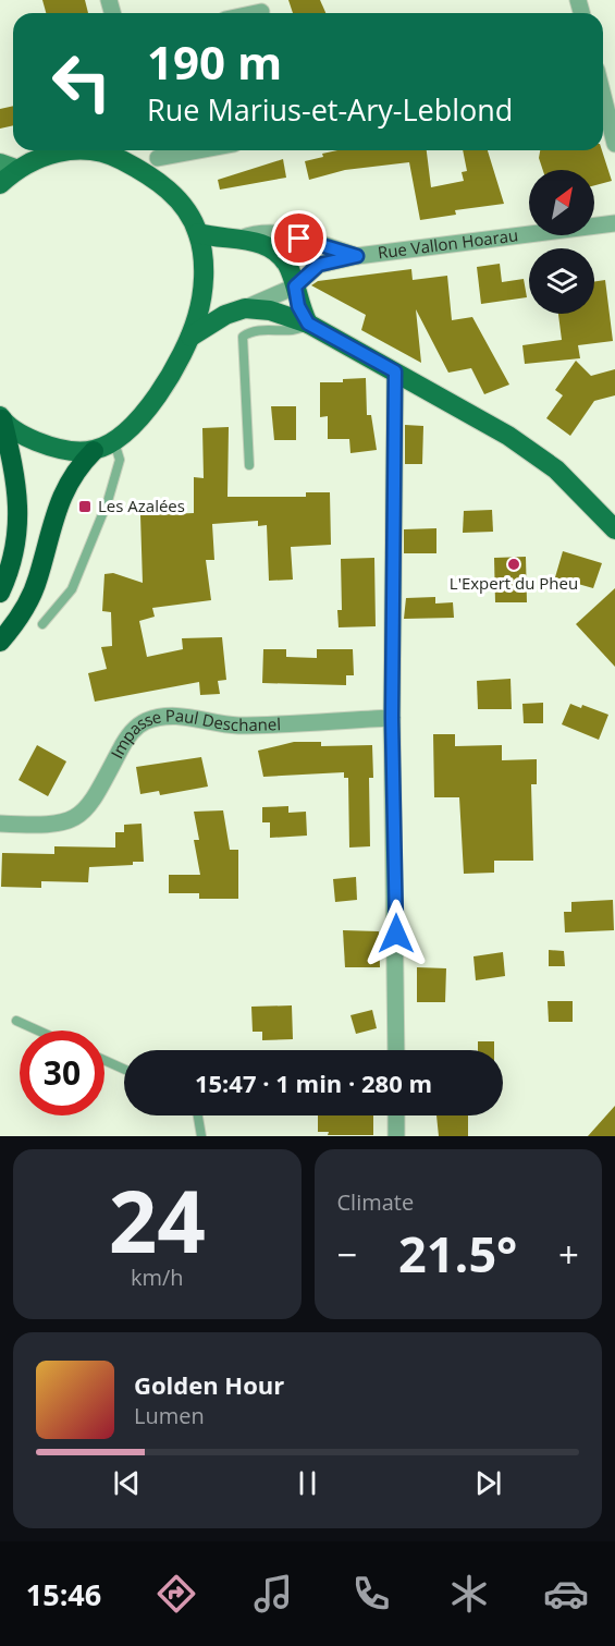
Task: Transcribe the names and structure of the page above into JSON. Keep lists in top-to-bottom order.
{
  "streets": {
    "street": ["Rue Vallon Hoarau", "Impasse Paul Deschanel"]
  },
  "places": {
    "transit": ["Les Azalées"],
    "other": ["L'Expert du Pheu"]
  },
  "north": "top right",
  "page": {
    "turn": ["190 m", "Rue Marius-et-Ary-Leblond"],
    "limit": "30",
    "trip": "15:47 · 1 min · 280 m",
    "tile": [
      ["24", "km/h"],
      "Climate"
    ],
    "heat": ["−", "21.5°", "+"],
    "song": ["Golden Hour", "Lumen"],
    "tabs": "15:46"
  }
}
